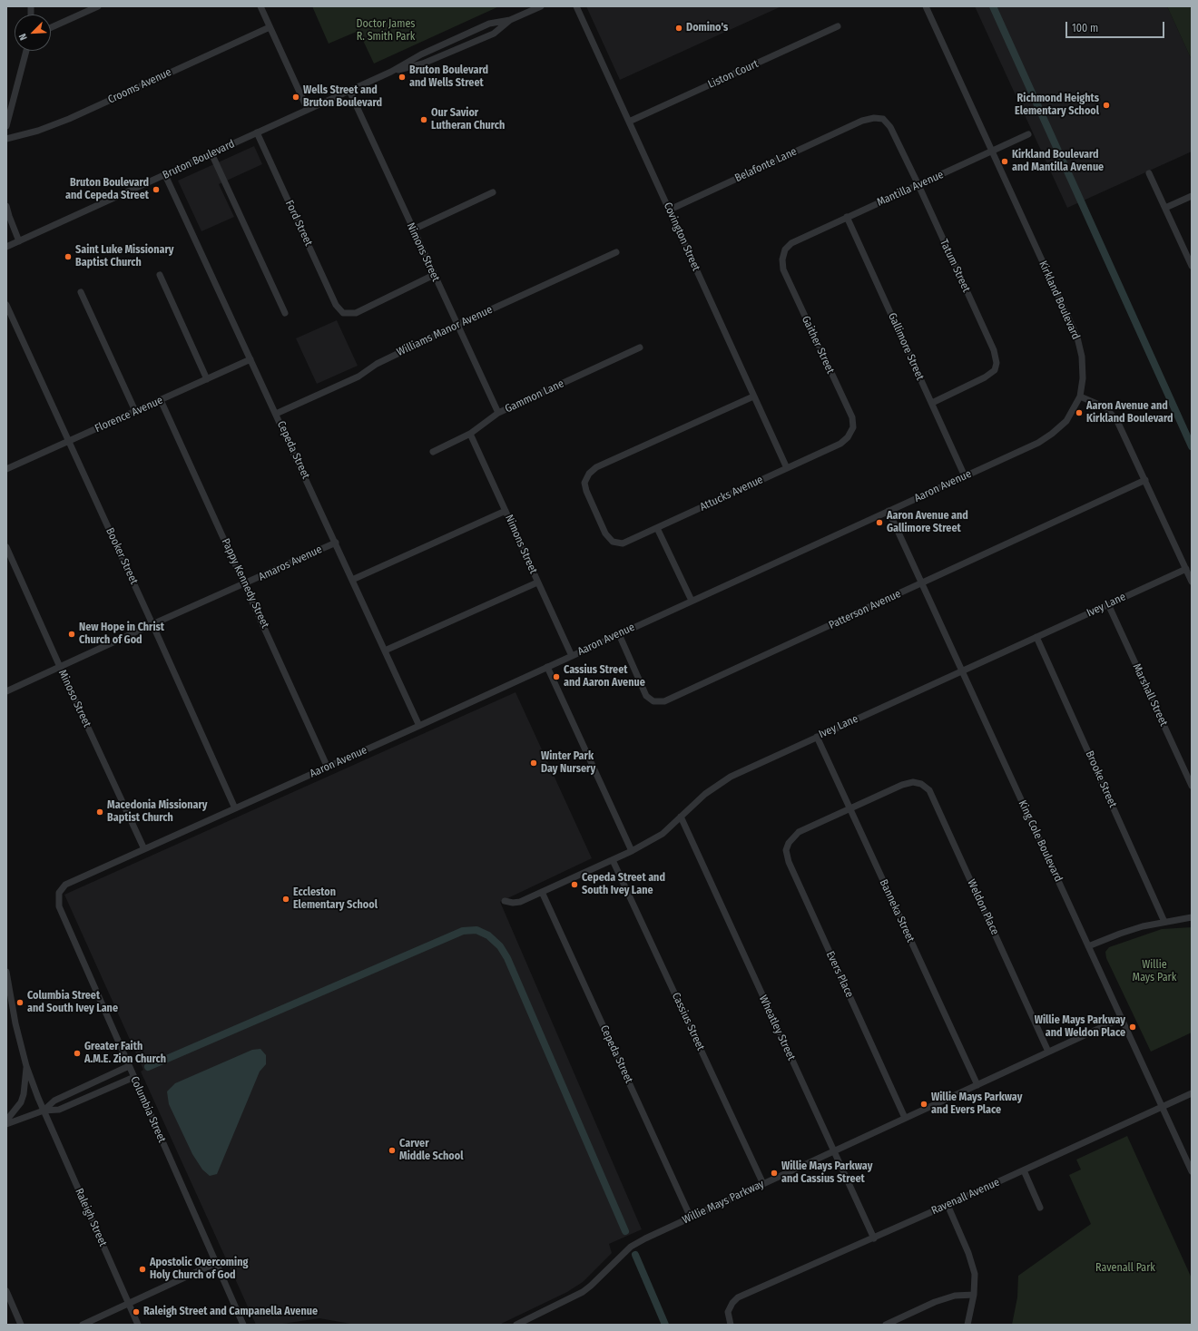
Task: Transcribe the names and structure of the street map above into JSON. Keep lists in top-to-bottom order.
{
  "streets": {
    "street": [
      "Liston Court",
      "Crooms Avenue",
      "Bruton Boulevard",
      "Belafonte Lane",
      "Mantilla Avenue",
      "Ford Street",
      "Covington Street",
      "Nimons Street",
      "Tatum Street",
      "Kirkland Boulevard",
      "Williams Manor Avenue",
      "Gaither Street",
      "Gallimore Street",
      "Gammon Lane",
      "Florence Avenue",
      "Cepeda Street",
      "Aaron Avenue",
      "Attucks Avenue",
      "Booker Street",
      "Amaros Avenue",
      "Pappy Kennedy Street",
      "Ivey Lane",
      "Patterson Avenue",
      "Marshall Street",
      "Minoso Street",
      "Brooke Street",
      "King Cole Boulevard",
      "Weldon Place",
      "Banneka Street",
      "Evers Place",
      "Cassius Street",
      "Wheatley Street",
      "Columbia Street",
      "Ravenall Avenue",
      "Willie Mays Parkway",
      "Raleigh Street"
    ]
  },
  "crossings": [
    ["Liston Court", "Covington Street"],
    ["Bruton Boulevard", "Ford Street"],
    ["Bruton Boulevard", "Nimons Street"],
    ["Bruton Boulevard", "Cepeda Street"],
    ["Belafonte Lane", "Covington Street"],
    ["Belafonte Lane", "Tatum Street"],
    ["Mantilla Avenue", "Tatum Street"],
    ["Mantilla Avenue", "Kirkland Boulevard"],
    ["Mantilla Avenue", "Gaither Street"],
    ["Mantilla Avenue", "Gallimore Street"],
    ["Ford Street", "Nimons Street"],
    ["Covington Street", "Attucks Avenue"],
    ["Nimons Street", "Williams Manor Avenue"],
    ["Nimons Street", "Gammon Lane"],
    ["Nimons Street", "Aaron Avenue"],
    ["Tatum Street", "Gallimore Street"],
    ["Kirkland Boulevard", "Aaron Avenue"],
    ["Williams Manor Avenue", "Cepeda Street"],
    ["Gaither Street", "Attucks Avenue"],
    ["Gallimore Street", "Aaron Avenue"],
    ["Florence Avenue", "Cepeda Street"],
    ["Florence Avenue", "Booker Street"],
    ["Florence Avenue", "Pappy Kennedy Street"],
    ["Cepeda Street", "Aaron Avenue"],
    ["Cepeda Street", "Amaros Avenue"],
    ["Cepeda Street", "Ivey Lane"],
    ["Cepeda Street", "Willie Mays Parkway"],
    ["Aaron Avenue", "Booker Street"],
    ["Aaron Avenue", "Pappy Kennedy Street"],
    ["Aaron Avenue", "Patterson Avenue"],
    ["Aaron Avenue", "Minoso Street"],
    ["Aaron Avenue", "King Cole Boulevard"],
    ["Aaron Avenue", "Columbia Street"],
    ["Booker Street", "Amaros Avenue"],
    ["Amaros Avenue", "Pappy Kennedy Street"],
    ["Amaros Avenue", "Minoso Street"],
    ["Ivey Lane", "Marshall Street"],
    ["Ivey Lane", "Brooke Street"],
    ["Ivey Lane", "King Cole Boulevard"],
    ["Ivey Lane", "Banneka Street"],
    ["Ivey Lane", "Cassius Street"],
    ["Ivey Lane", "Wheatley Street"],
    ["Patterson Avenue", "King Cole Boulevard"],
    ["King Cole Boulevard", "Ravenall Avenue"],
    ["King Cole Boulevard", "Willie Mays Parkway"],
    ["Weldon Place", "Banneka Street"],
    ["Weldon Place", "Evers Place"],
    ["Weldon Place", "Willie Mays Parkway"],
    ["Banneka Street", "Evers Place"],
    ["Banneka Street", "Willie Mays Parkway"],
    ["Evers Place", "Willie Mays Parkway"],
    ["Cassius Street", "Willie Mays Parkway"],
    ["Wheatley Street", "Ravenall Avenue"],
    ["Wheatley Street", "Willie Mays Parkway"]
  ],
  "parks": ["Doctor James R. Smith Park", "Willie Mays Park", "Ravenall Park"],
  "places": [
    "Domino's",
    "Bruton Boulevard and Wells Street",
    "Wells Street and Bruton Boulevard",
    "Richmond Heights Elementary School",
    "Our Savior Lutheran Church",
    "Kirkland Boulevard and Mantilla Avenue",
    "Bruton Boulevard and Cepeda Street",
    "Saint Luke Missionary Baptist Church",
    "Aaron Avenue and Kirkland Boulevard",
    "Aaron Avenue and Gallimore Street",
    "New Hope in Christ Church of God",
    "Cassius Street and Aaron Avenue",
    "Winter Park Day Nursery",
    "Macedonia Missionary Baptist Church",
    "Cepeda Street and South Ivey Lane",
    "Eccleston Elementary School",
    "Columbia Street and South Ivey Lane",
    "Willie Mays Parkway and Weldon Place",
    "Greater Faith A.M.E. Zion Church",
    "Willie Mays Parkway and Evers Place",
    "Carver Middle School",
    "Willie Mays Parkway and Cassius Street",
    "Apostolic Overcoming Holy Church of God",
    "Raleigh Street and Campanella Avenue"
  ],
  "scale_bar": "100 m",
  "north": "bottom left"
}
